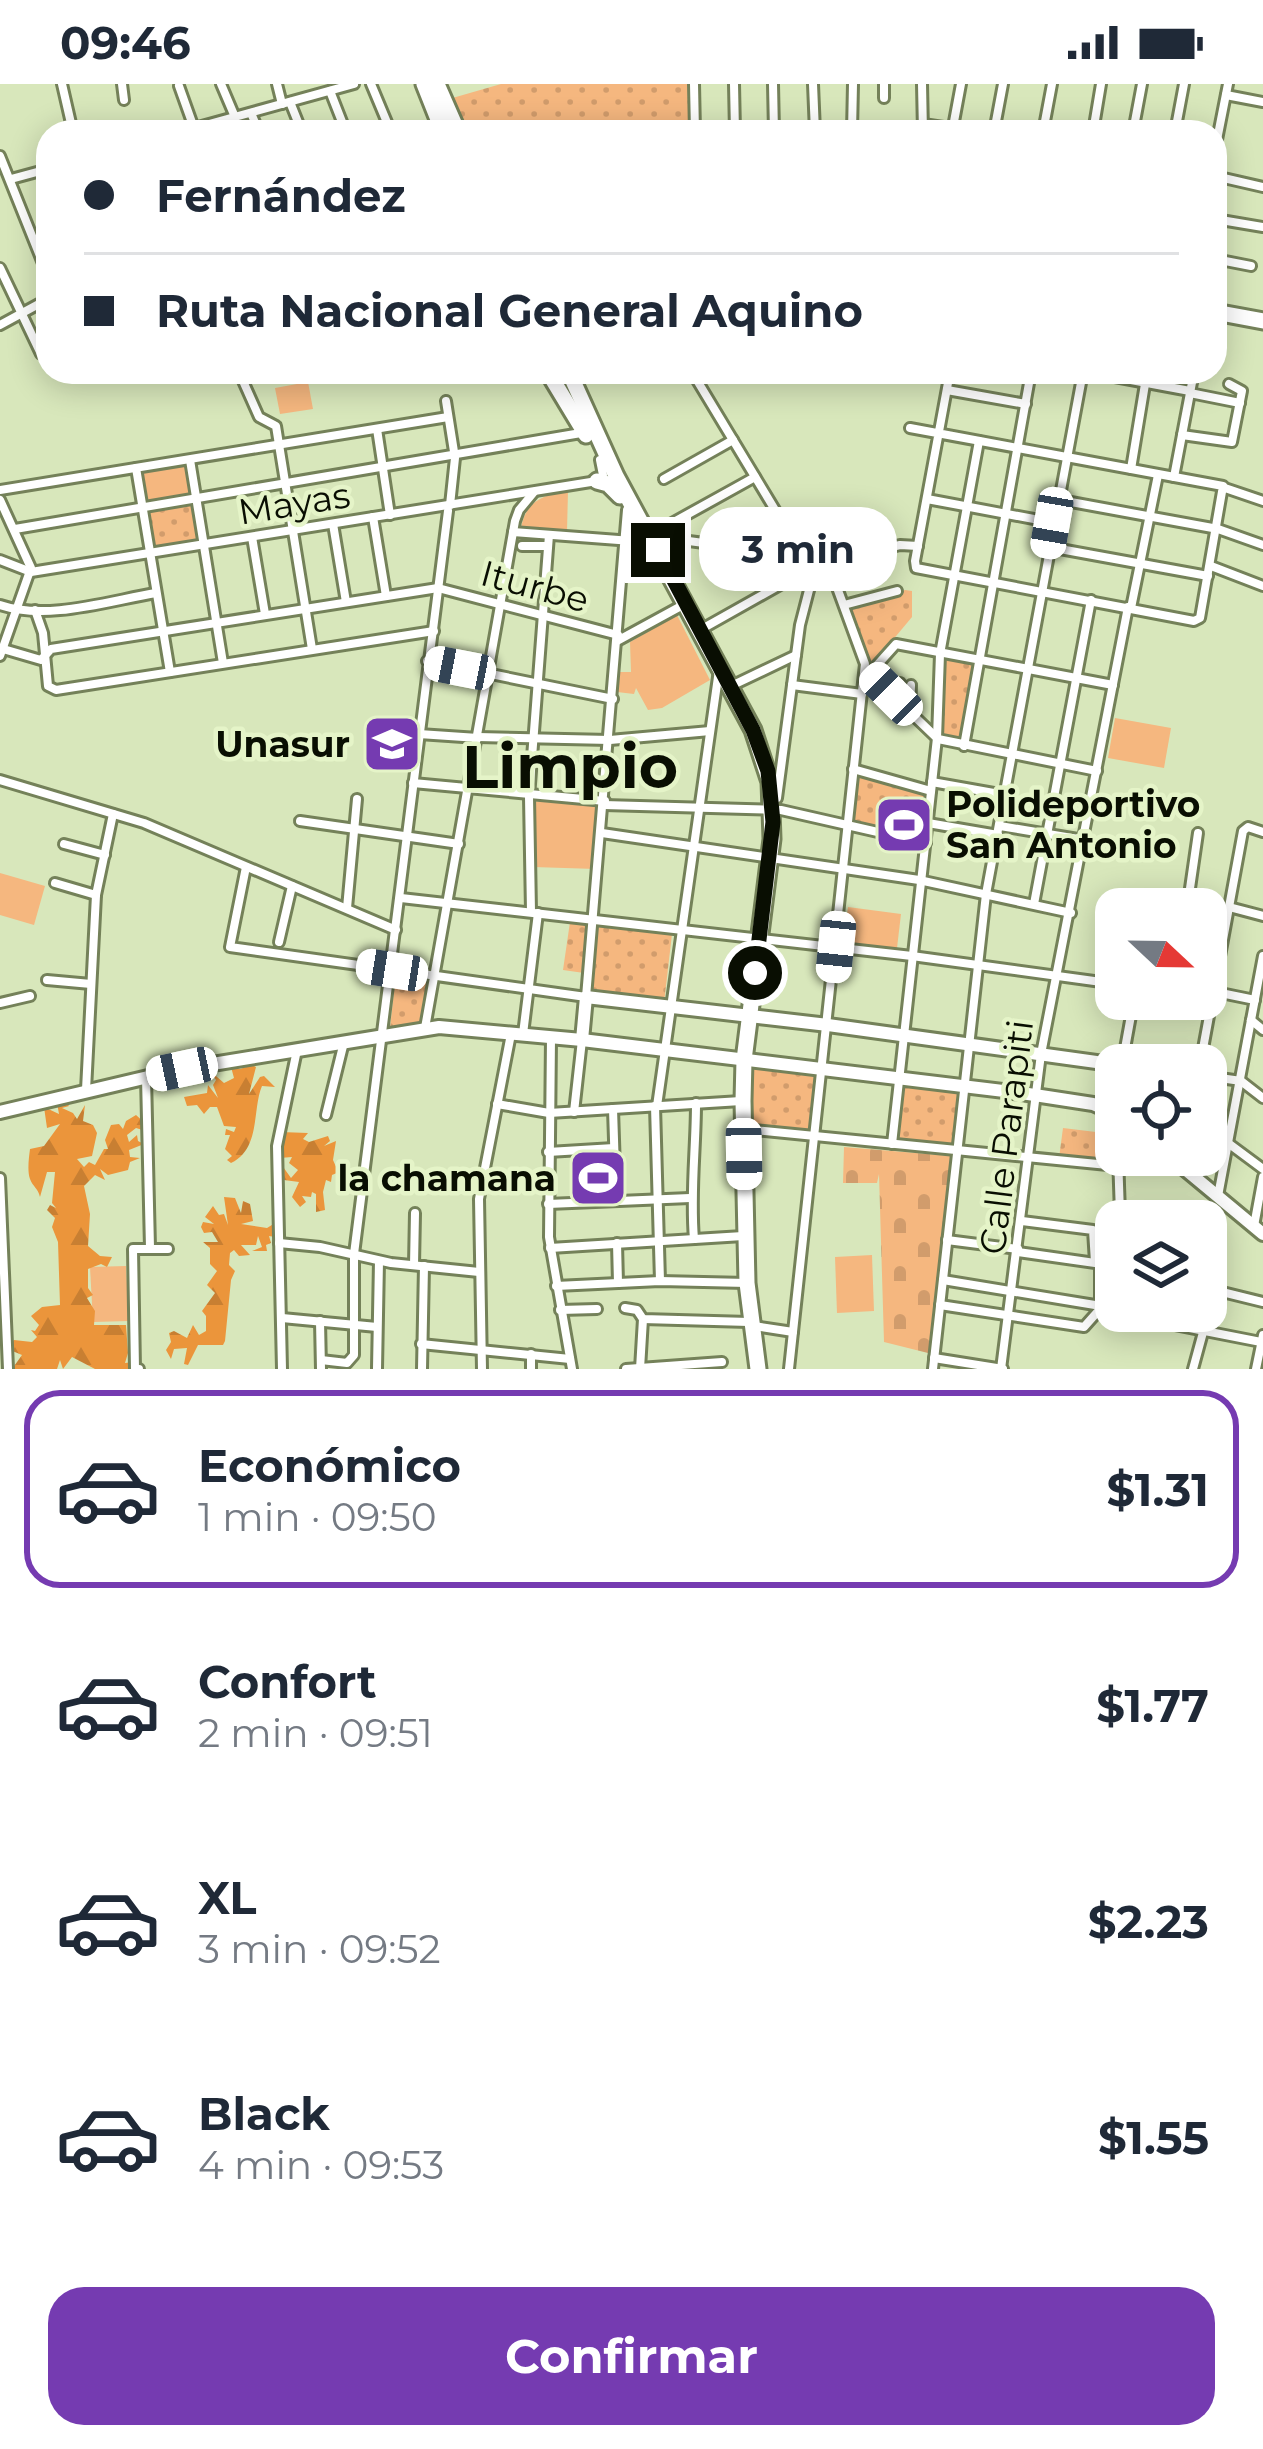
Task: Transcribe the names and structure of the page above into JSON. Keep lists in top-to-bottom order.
{
  "streets": {
    "street": ["Mayas", "Iturbe", "Calle Parapiti"]
  },
  "districts": ["Limpio"],
  "places": {
    "school or university": ["Unasur"],
    "sports": ["Polideportivo San Antonio", "la chamana"]
  },
  "north": "right",
  "page": {
    "status": "09:46",
    "banner": ["Fernández", "Ruta Nacional General Aquino"],
    "bubble": "3 min",
    "list": [
      {
        "name": "Económico",
        "note": "1 min · 09:50",
        "value": "$1.31"
      },
      {
        "name": "Confort",
        "note": "2 min · 09:51",
        "value": "$1.77"
      },
      {
        "name": "XL",
        "note": "3 min · 09:52",
        "value": "$2.23"
      },
      {
        "name": "Black",
        "note": "4 min · 09:53",
        "value": "$1.55"
      }
    ],
    "buttons": "Confirmar"
  }
}
